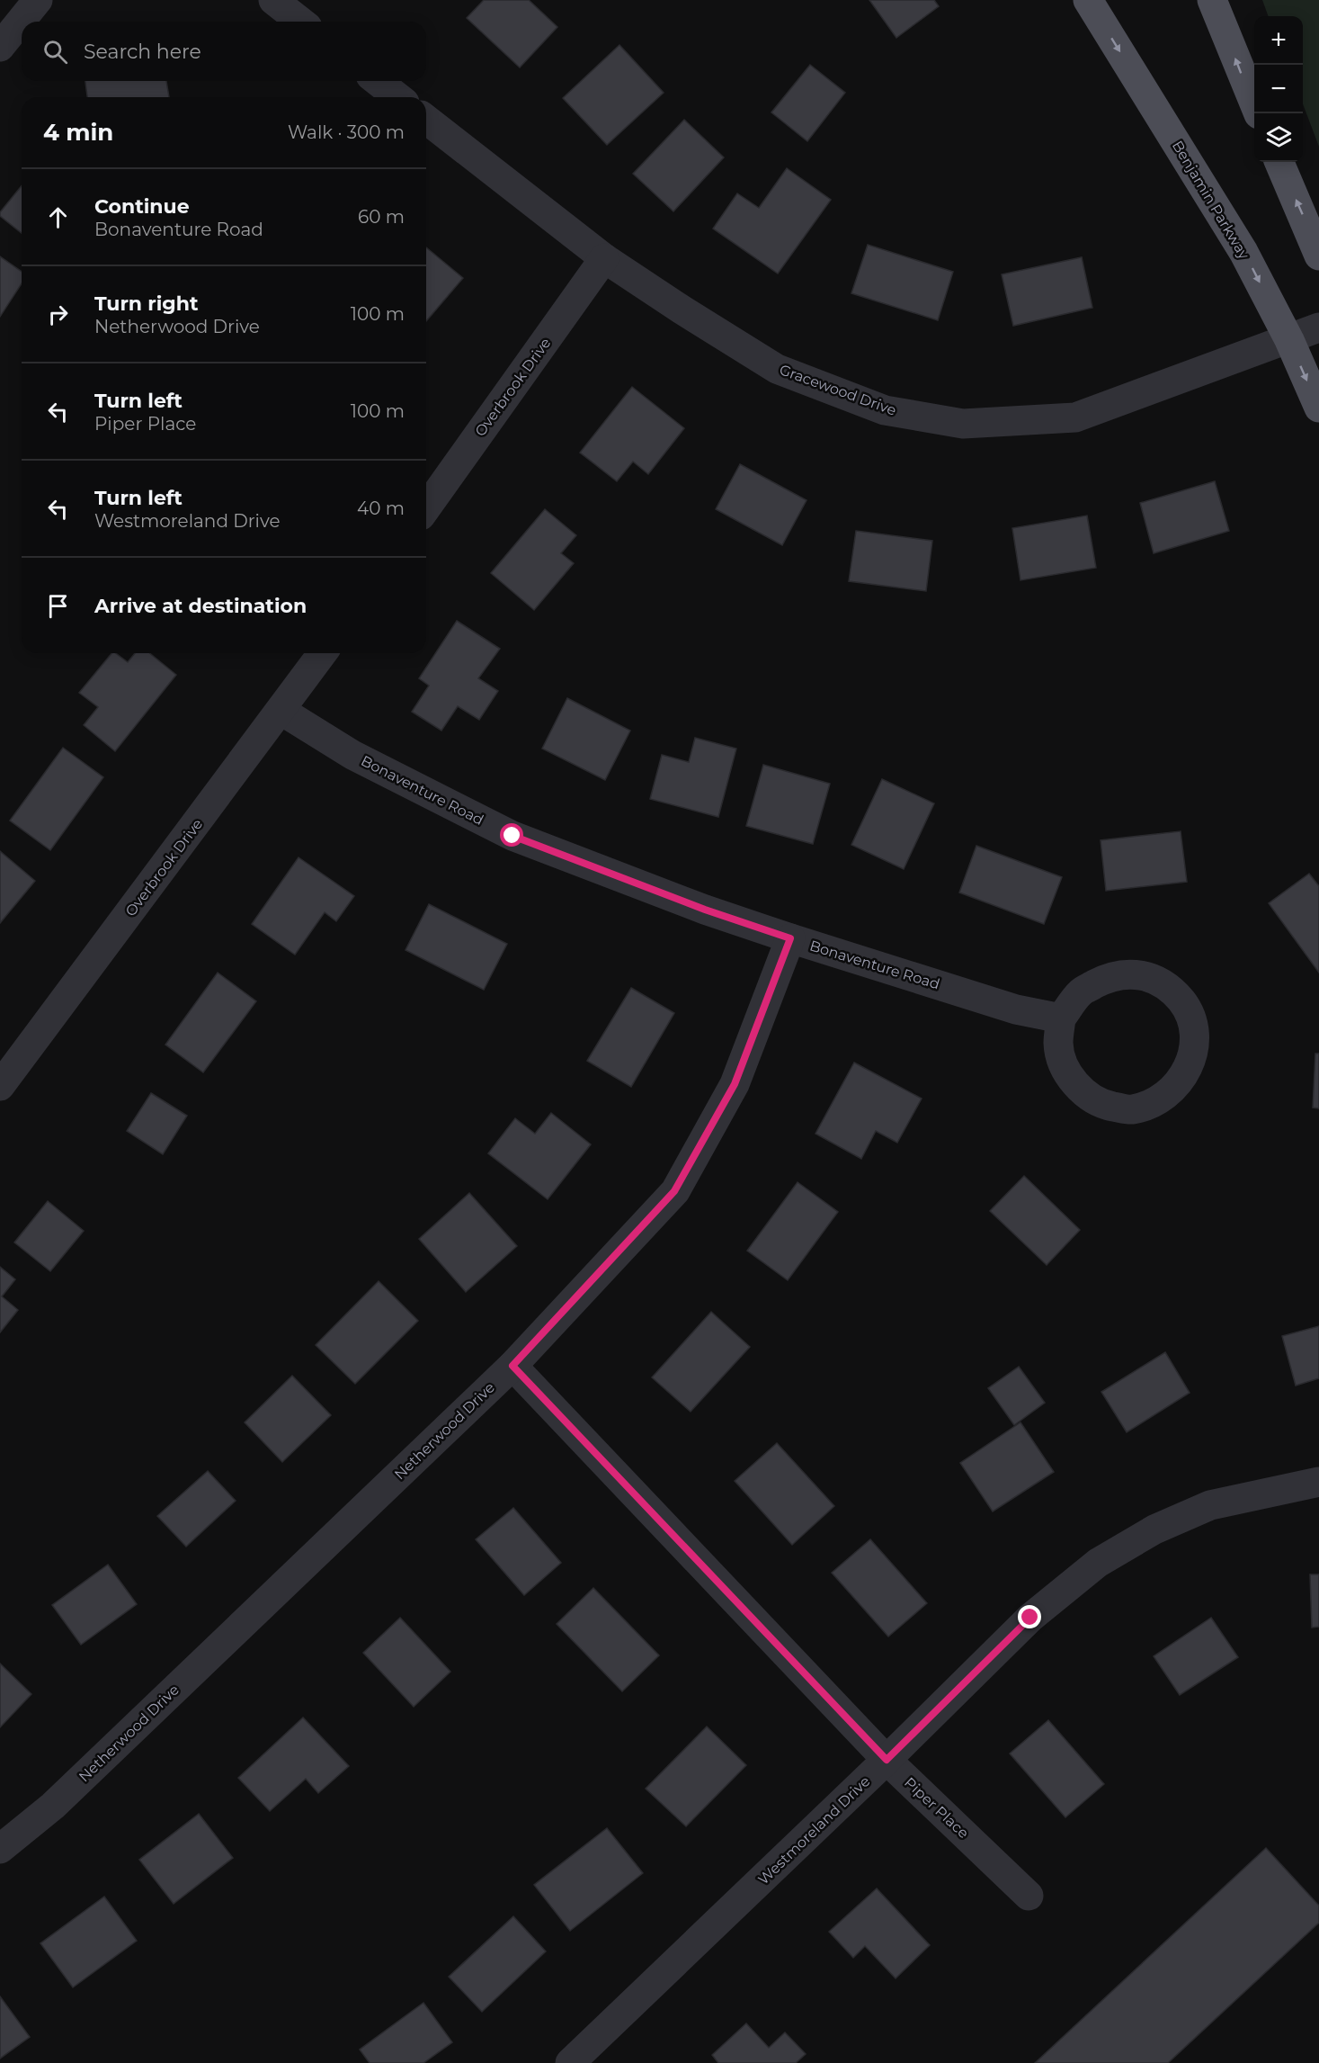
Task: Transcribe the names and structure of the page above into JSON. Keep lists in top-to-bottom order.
{
  "streets": {
    "main road": ["Benjamin Parkway"],
    "street": [
      "Overbrook Drive",
      "Gracewood Drive",
      "Bonaventure Road",
      "Netherwood Drive",
      "Piper Place",
      "Westmoreland Drive"
    ]
  },
  "crossings": [
    ["Benjamin Parkway", "Gracewood Drive"],
    ["Overbrook Drive", "Gracewood Drive"],
    ["Overbrook Drive", "Bonaventure Road"],
    ["Bonaventure Road", "Netherwood Drive"],
    ["Netherwood Drive", "Piper Place"],
    ["Piper Place", "Westmoreland Drive"]
  ],
  "page": {
    "map_buttons": ["+", "−"],
    "search": "Search here",
    "heading": ["4 min", "Walk · 300 m"],
    "list": [
      ["Continue", "Bonaventure Road", "60 m"],
      ["Turn right", "Netherwood Drive", "100 m"],
      ["Turn left", "Piper Place", "100 m"],
      ["Turn left", "Westmoreland Drive", "40 m"],
      "Arrive at destination"
    ]
  }
}
